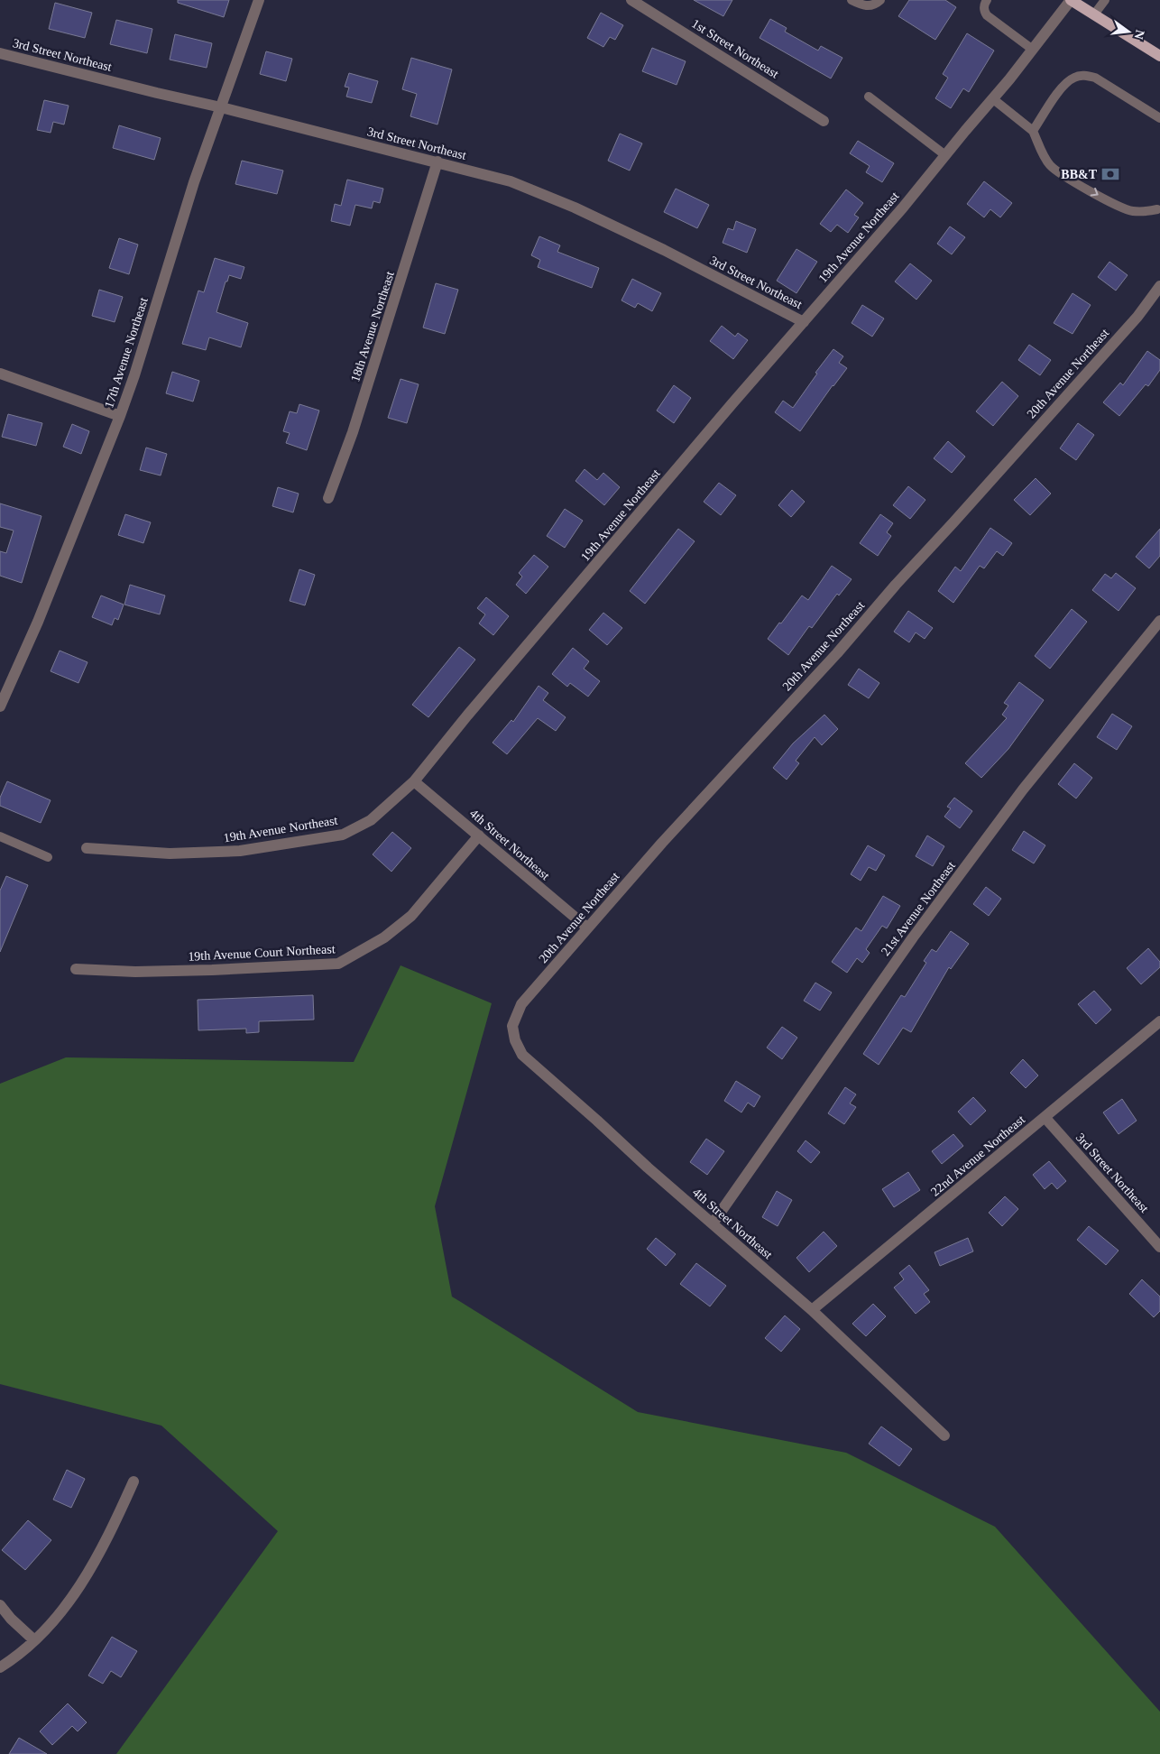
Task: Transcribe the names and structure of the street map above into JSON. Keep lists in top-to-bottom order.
{
  "streets": {
    "street": [
      "1st Street Northeast",
      "3rd Street Northeast",
      "19th Avenue Northeast",
      "18th Avenue Northeast",
      "17th Avenue Northeast",
      "20th Avenue Northeast",
      "4th Street Northeast",
      "21st Avenue Northeast",
      "19th Avenue Court Northeast",
      "22nd Avenue Northeast"
    ]
  },
  "crossings": [
    ["3rd Street Northeast", "19th Avenue Northeast"],
    ["3rd Street Northeast", "18th Avenue Northeast"],
    ["3rd Street Northeast", "17th Avenue Northeast"],
    ["3rd Street Northeast", "22nd Avenue Northeast"],
    ["19th Avenue Northeast", "4th Street Northeast"],
    ["20th Avenue Northeast", "4th Street Northeast"],
    ["4th Street Northeast", "21st Avenue Northeast"],
    ["4th Street Northeast", "19th Avenue Court Northeast"],
    ["4th Street Northeast", "22nd Avenue Northeast"]
  ],
  "places": {
    "bank": ["BB&T"]
  },
  "north": "right"
}
